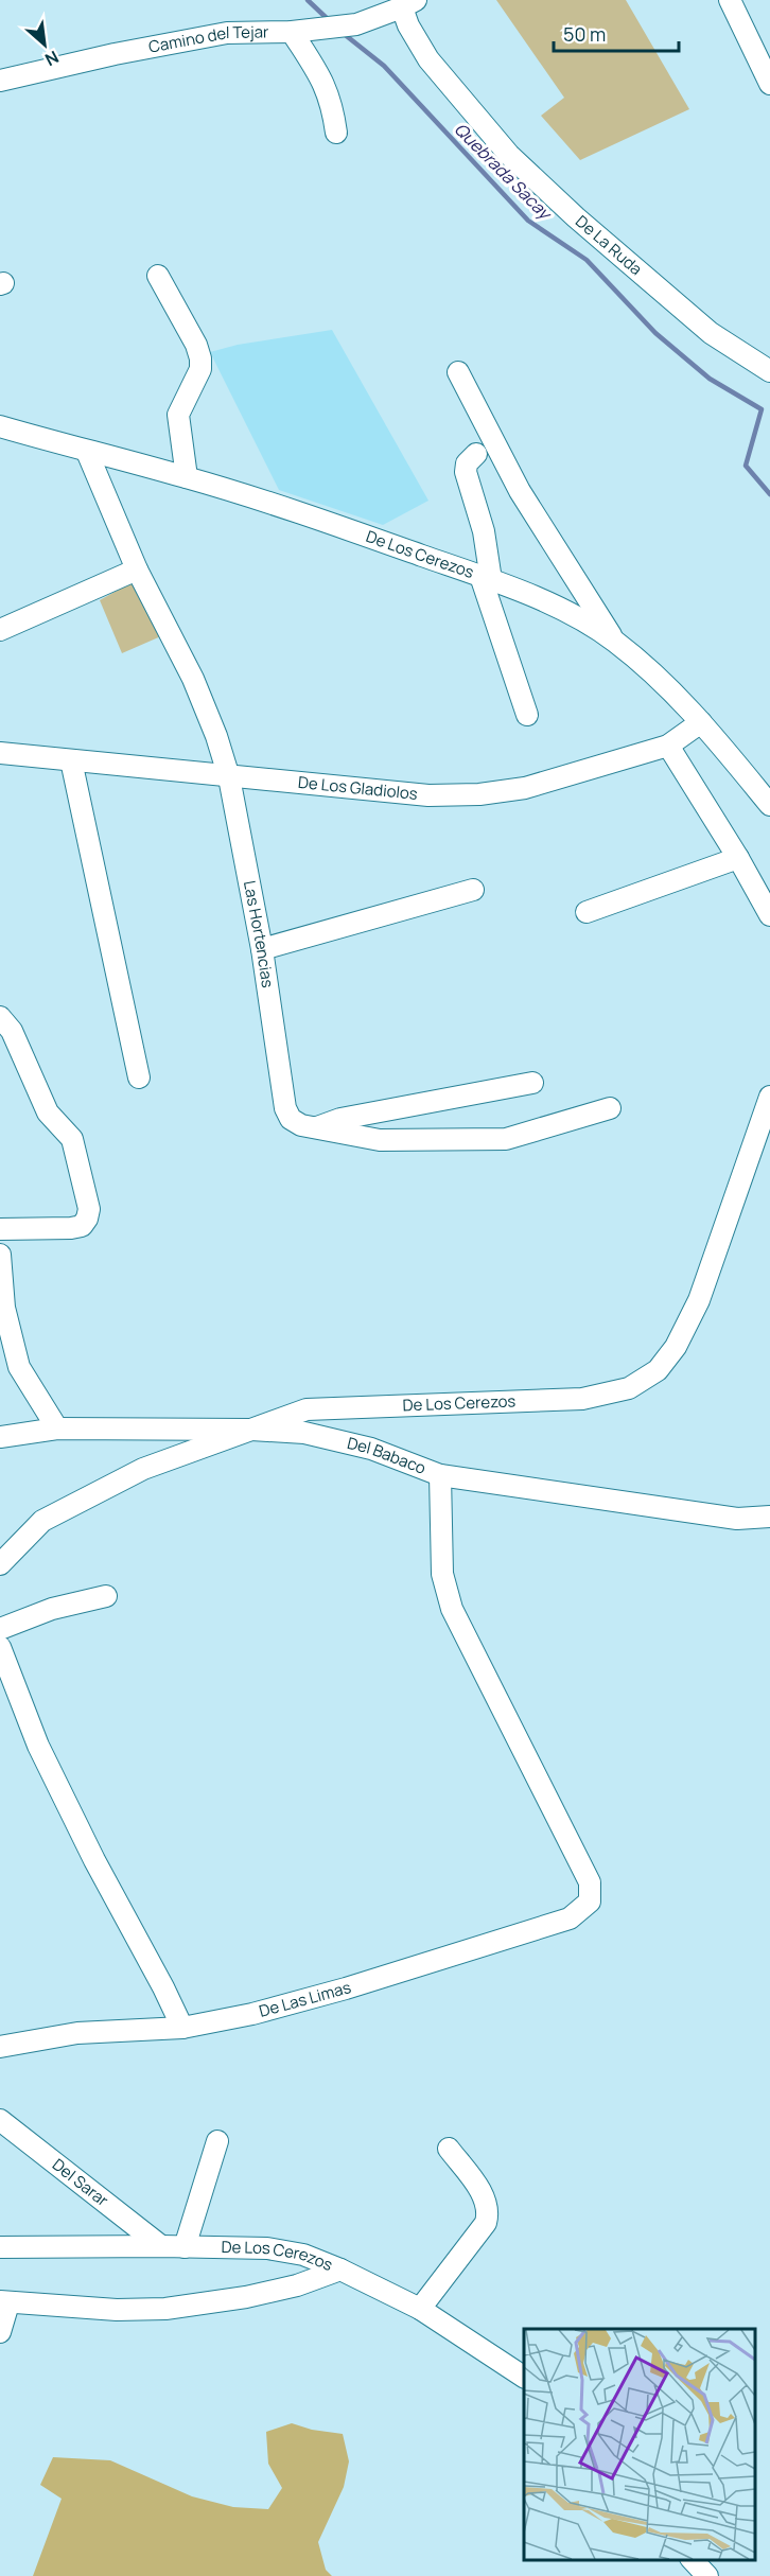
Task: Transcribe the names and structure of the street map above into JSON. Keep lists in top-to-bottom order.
{
  "streets": {
    "street": [
      "Camino del Tejar",
      "De La Ruda",
      "De Los Cerezos",
      "De Los Gladiolos",
      "Las Hortencias",
      "Del Babaco",
      "De Las Limas",
      "Del Sarar"
    ]
  },
  "crossings": [
    ["Camino del Tejar", "De La Ruda"],
    ["De Los Cerezos", "De Los Gladiolos"],
    ["De Los Cerezos", "Las Hortencias"],
    ["De Los Cerezos", "Del Babaco"],
    ["De Los Cerezos", "Del Sarar"],
    ["De Los Gladiolos", "Las Hortencias"],
    ["Del Babaco", "De Las Limas"]
  ],
  "water": ["Quebrada Sacay"],
  "scale_bar": "50 m",
  "north": "bottom right"
}
